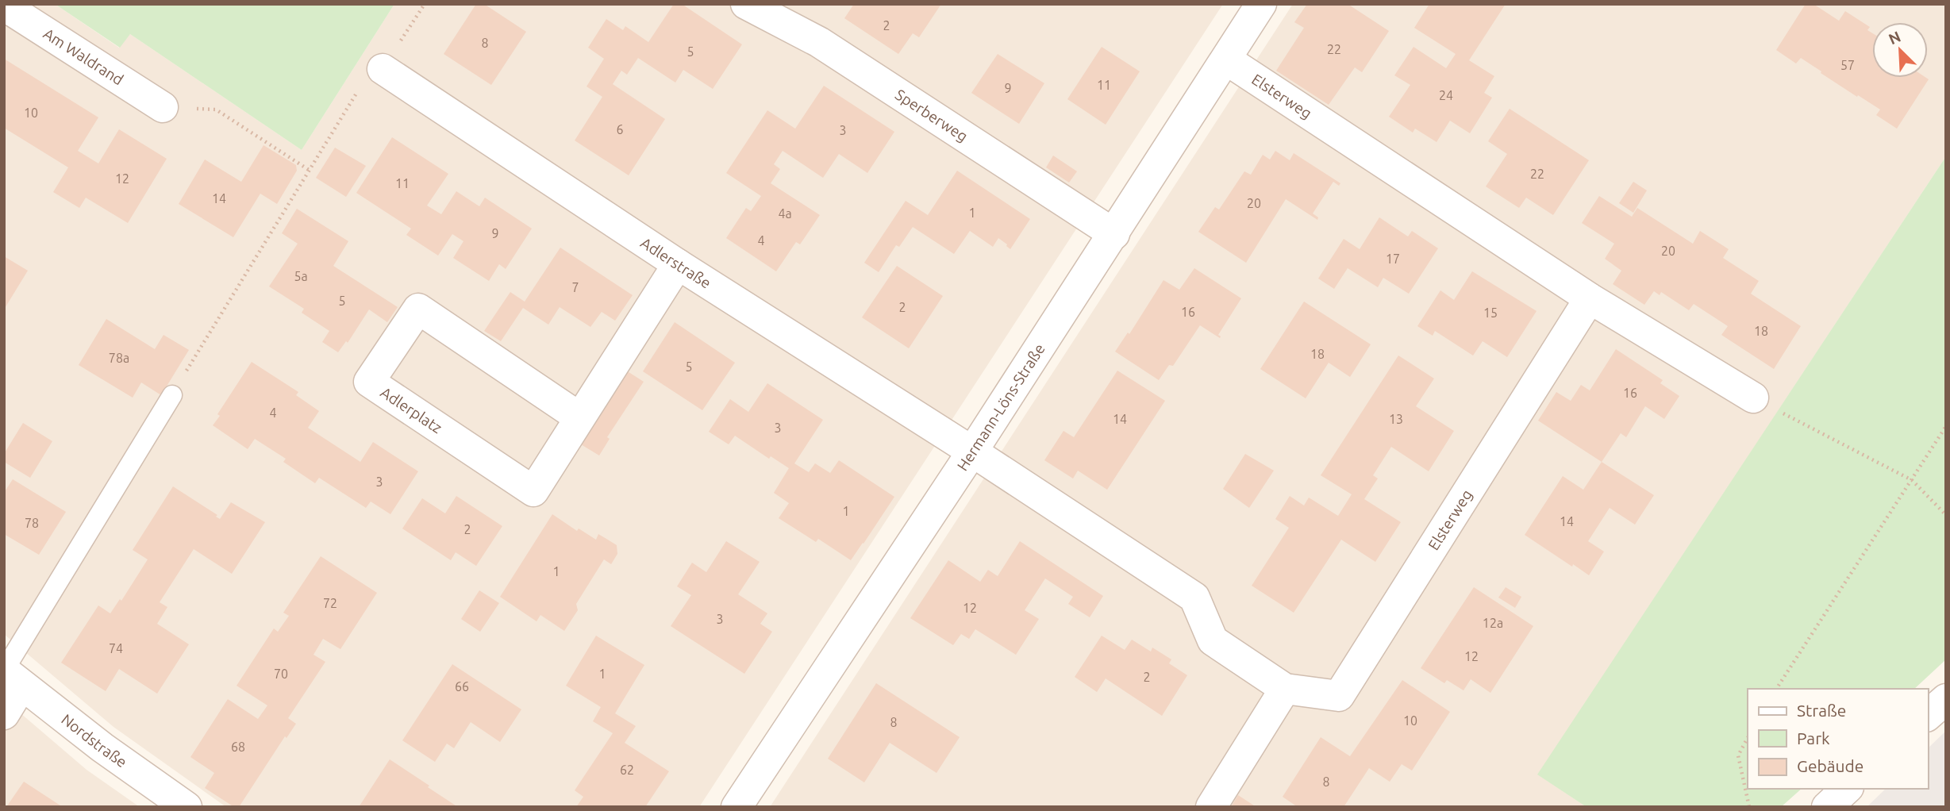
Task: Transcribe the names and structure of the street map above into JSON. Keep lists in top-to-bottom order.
{
  "streets": {
    "street": [
      "Am Waldrand",
      "Elsterweg",
      "Sperberweg",
      "Adlerstraße",
      "Hermann-Löns-Straße",
      "Adlerplatz",
      "Nordstraße"
    ]
  },
  "crossings": [
    ["Elsterweg", "Adlerstraße"],
    ["Elsterweg", "Hermann-Löns-Straße"],
    ["Sperberweg", "Hermann-Löns-Straße"],
    ["Adlerstraße", "Hermann-Löns-Straße"],
    ["Adlerstraße", "Adlerplatz"]
  ],
  "house_numbers": [
    "2",
    "8",
    "22",
    "5",
    "57",
    "11",
    "9",
    "24",
    "10",
    "6",
    "3",
    "22",
    "12",
    "11",
    "14",
    "20",
    "1",
    "4a",
    "9",
    "4",
    "20",
    "17",
    "5a",
    "7",
    "5",
    "2",
    "16",
    "15",
    "18",
    "18",
    "78a",
    "5",
    "16",
    "4",
    "14",
    "13",
    "3",
    "3",
    "1",
    "14",
    "78",
    "2",
    "1",
    "72",
    "12",
    "3",
    "12a",
    "74",
    "12",
    "70",
    "1",
    "2",
    "66",
    "10",
    "8",
    "68",
    "62",
    "8"
  ],
  "legend": ["Straße", "Park", "Gebäude"],
  "north": "top left"
}
